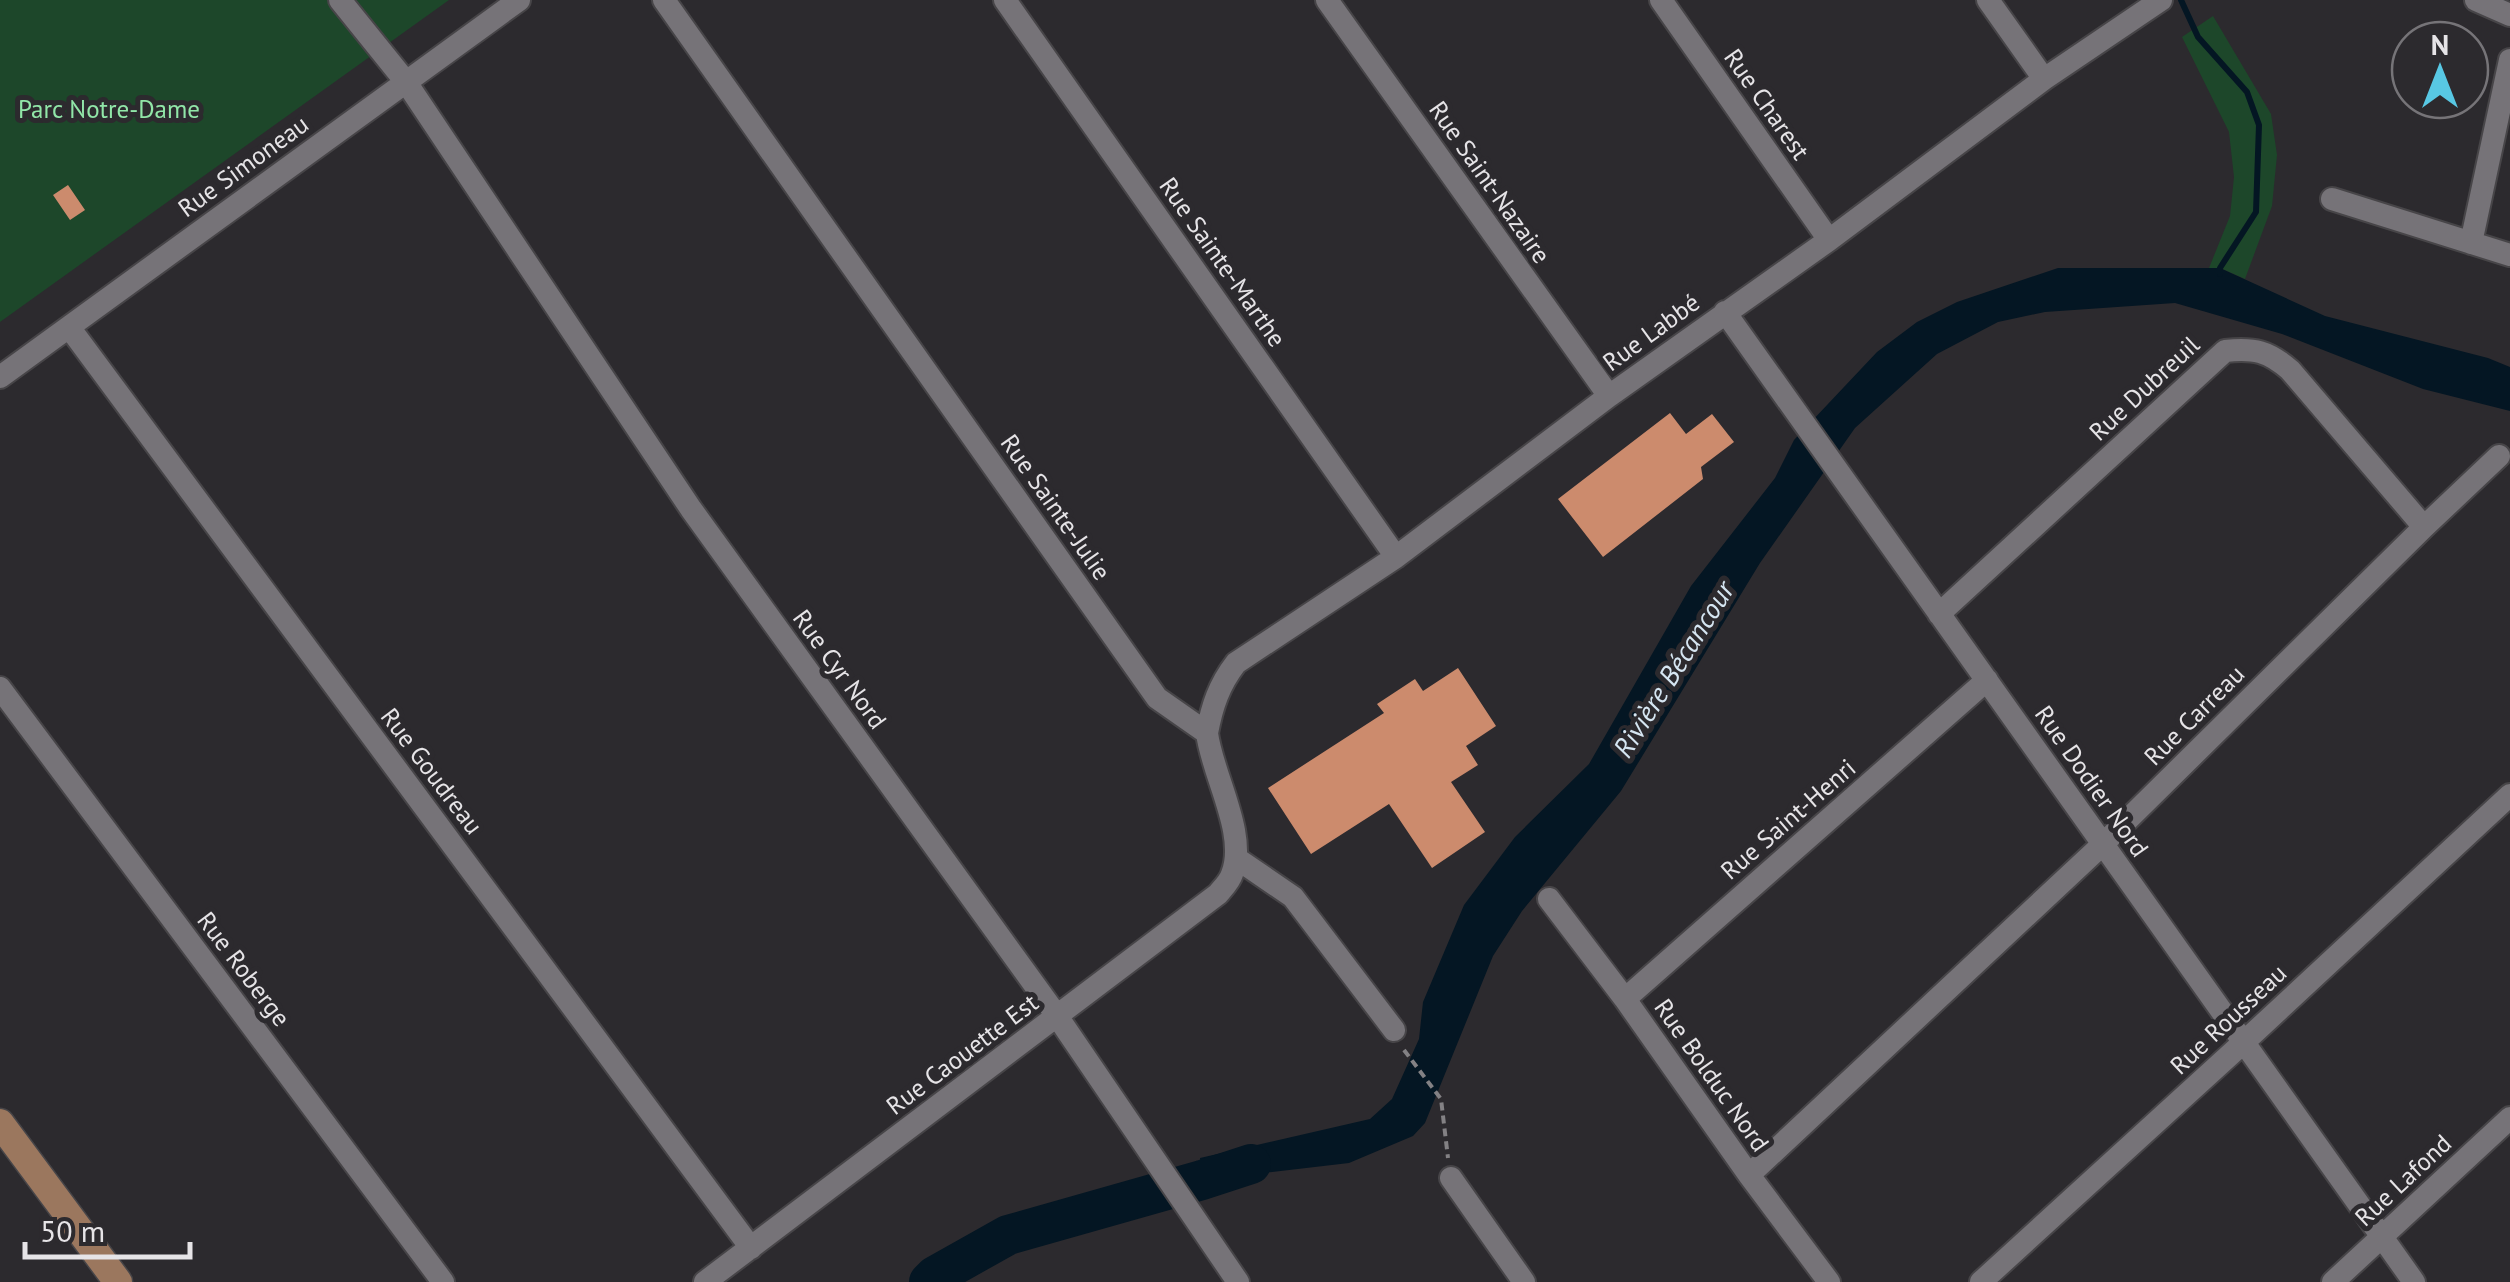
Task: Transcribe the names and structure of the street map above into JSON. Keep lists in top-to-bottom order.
{
  "streets": {
    "street": [
      "Rue Charest",
      "Rue Simoneau",
      "Rue Saint-Nazaire",
      "Rue Sainte-Marthe",
      "Rue Labbé",
      "Rue Dubreuil",
      "Rue Sainte-Julie",
      "Rue Cyr Nord",
      "Rue Carreau",
      "Rue Goudreau",
      "Rue Dodier Nord",
      "Rue Saint-Henri",
      "Rue Roberge",
      "Rue Rousseau",
      "Rue Caouette Est",
      "Rue Bolduc Nord",
      "Rue Lafond"
    ]
  },
  "crossings": [
    ["Rue Charest", "Rue Labbé"],
    ["Rue Simoneau", "Rue Cyr Nord"],
    ["Rue Simoneau", "Rue Goudreau"],
    ["Rue Saint-Nazaire", "Rue Labbé"],
    ["Rue Sainte-Marthe", "Rue Labbé"],
    ["Rue Labbé", "Rue Sainte-Julie"],
    ["Rue Labbé", "Rue Dodier Nord"],
    ["Rue Dubreuil", "Rue Carreau"],
    ["Rue Dubreuil", "Rue Dodier Nord"],
    ["Rue Cyr Nord", "Rue Caouette Est"],
    ["Rue Carreau", "Rue Dodier Nord"],
    ["Rue Carreau", "Rue Bolduc Nord"],
    ["Rue Goudreau", "Rue Caouette Est"],
    ["Rue Dodier Nord", "Rue Saint-Henri"],
    ["Rue Dodier Nord", "Rue Rousseau"],
    ["Rue Dodier Nord", "Rue Lafond"],
    ["Rue Saint-Henri", "Rue Bolduc Nord"]
  ],
  "water": ["Rivière Bécancour"],
  "parks": ["Parc Notre-Dame"],
  "scale_bar": "50 m",
  "north": "top"
}
